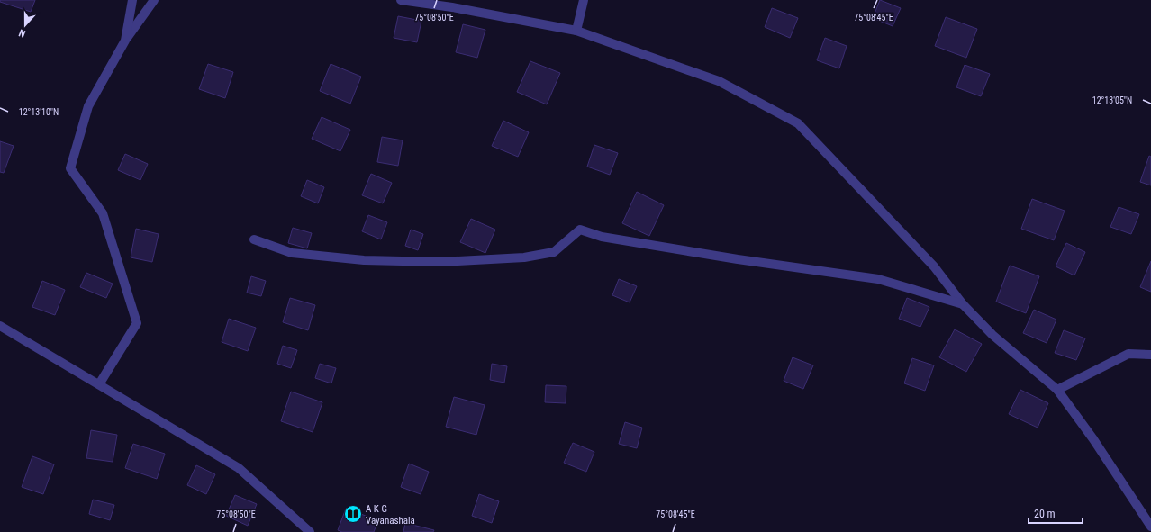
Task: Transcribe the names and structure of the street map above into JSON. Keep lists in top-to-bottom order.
{
  "places": {
    "library": ["A K G Vayanashala"]
  },
  "scale_bar": "20 m",
  "north": "bottom",
  "coordinates": [
    "75°08'50\"E",
    "75°08'45\"E",
    "12°13'05\"N",
    "12°13'10\"N"
  ]
}
